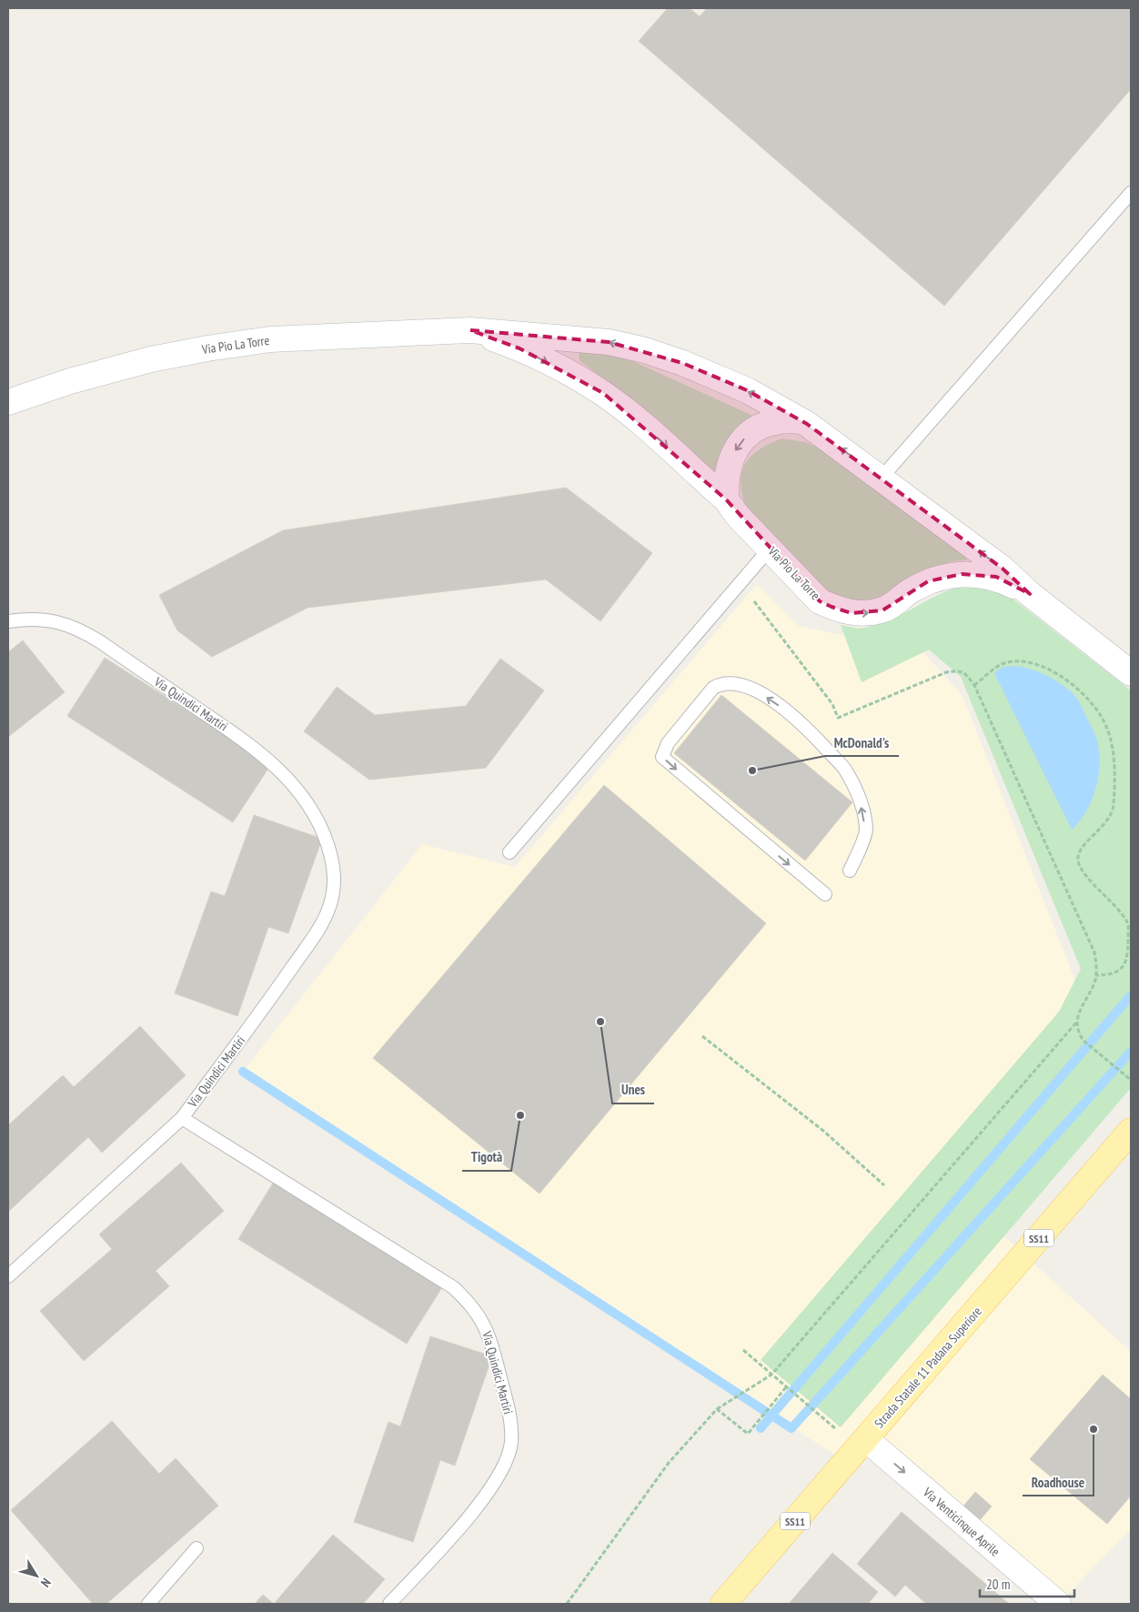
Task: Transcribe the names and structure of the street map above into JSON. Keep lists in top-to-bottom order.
{
  "streets": {
    "main road": ["SS11", "Strada Statale 11 Padana Superiore"],
    "street": ["Via Pio La Torre", "Via Venticinque Aprile"],
    "lane": ["Via Quindici Martiri"]
  },
  "crossings": [
    ["Strada Statale 11 Padana Superiore", "Via Venticinque Aprile"]
  ],
  "one_way": ["Via Venticinque Aprile"],
  "places": [
    "McDonald's",
    "Unes",
    "Tigotà",
    "Roadhouse"
  ],
  "scale_bar": "20 m",
  "north": "bottom right"
}
